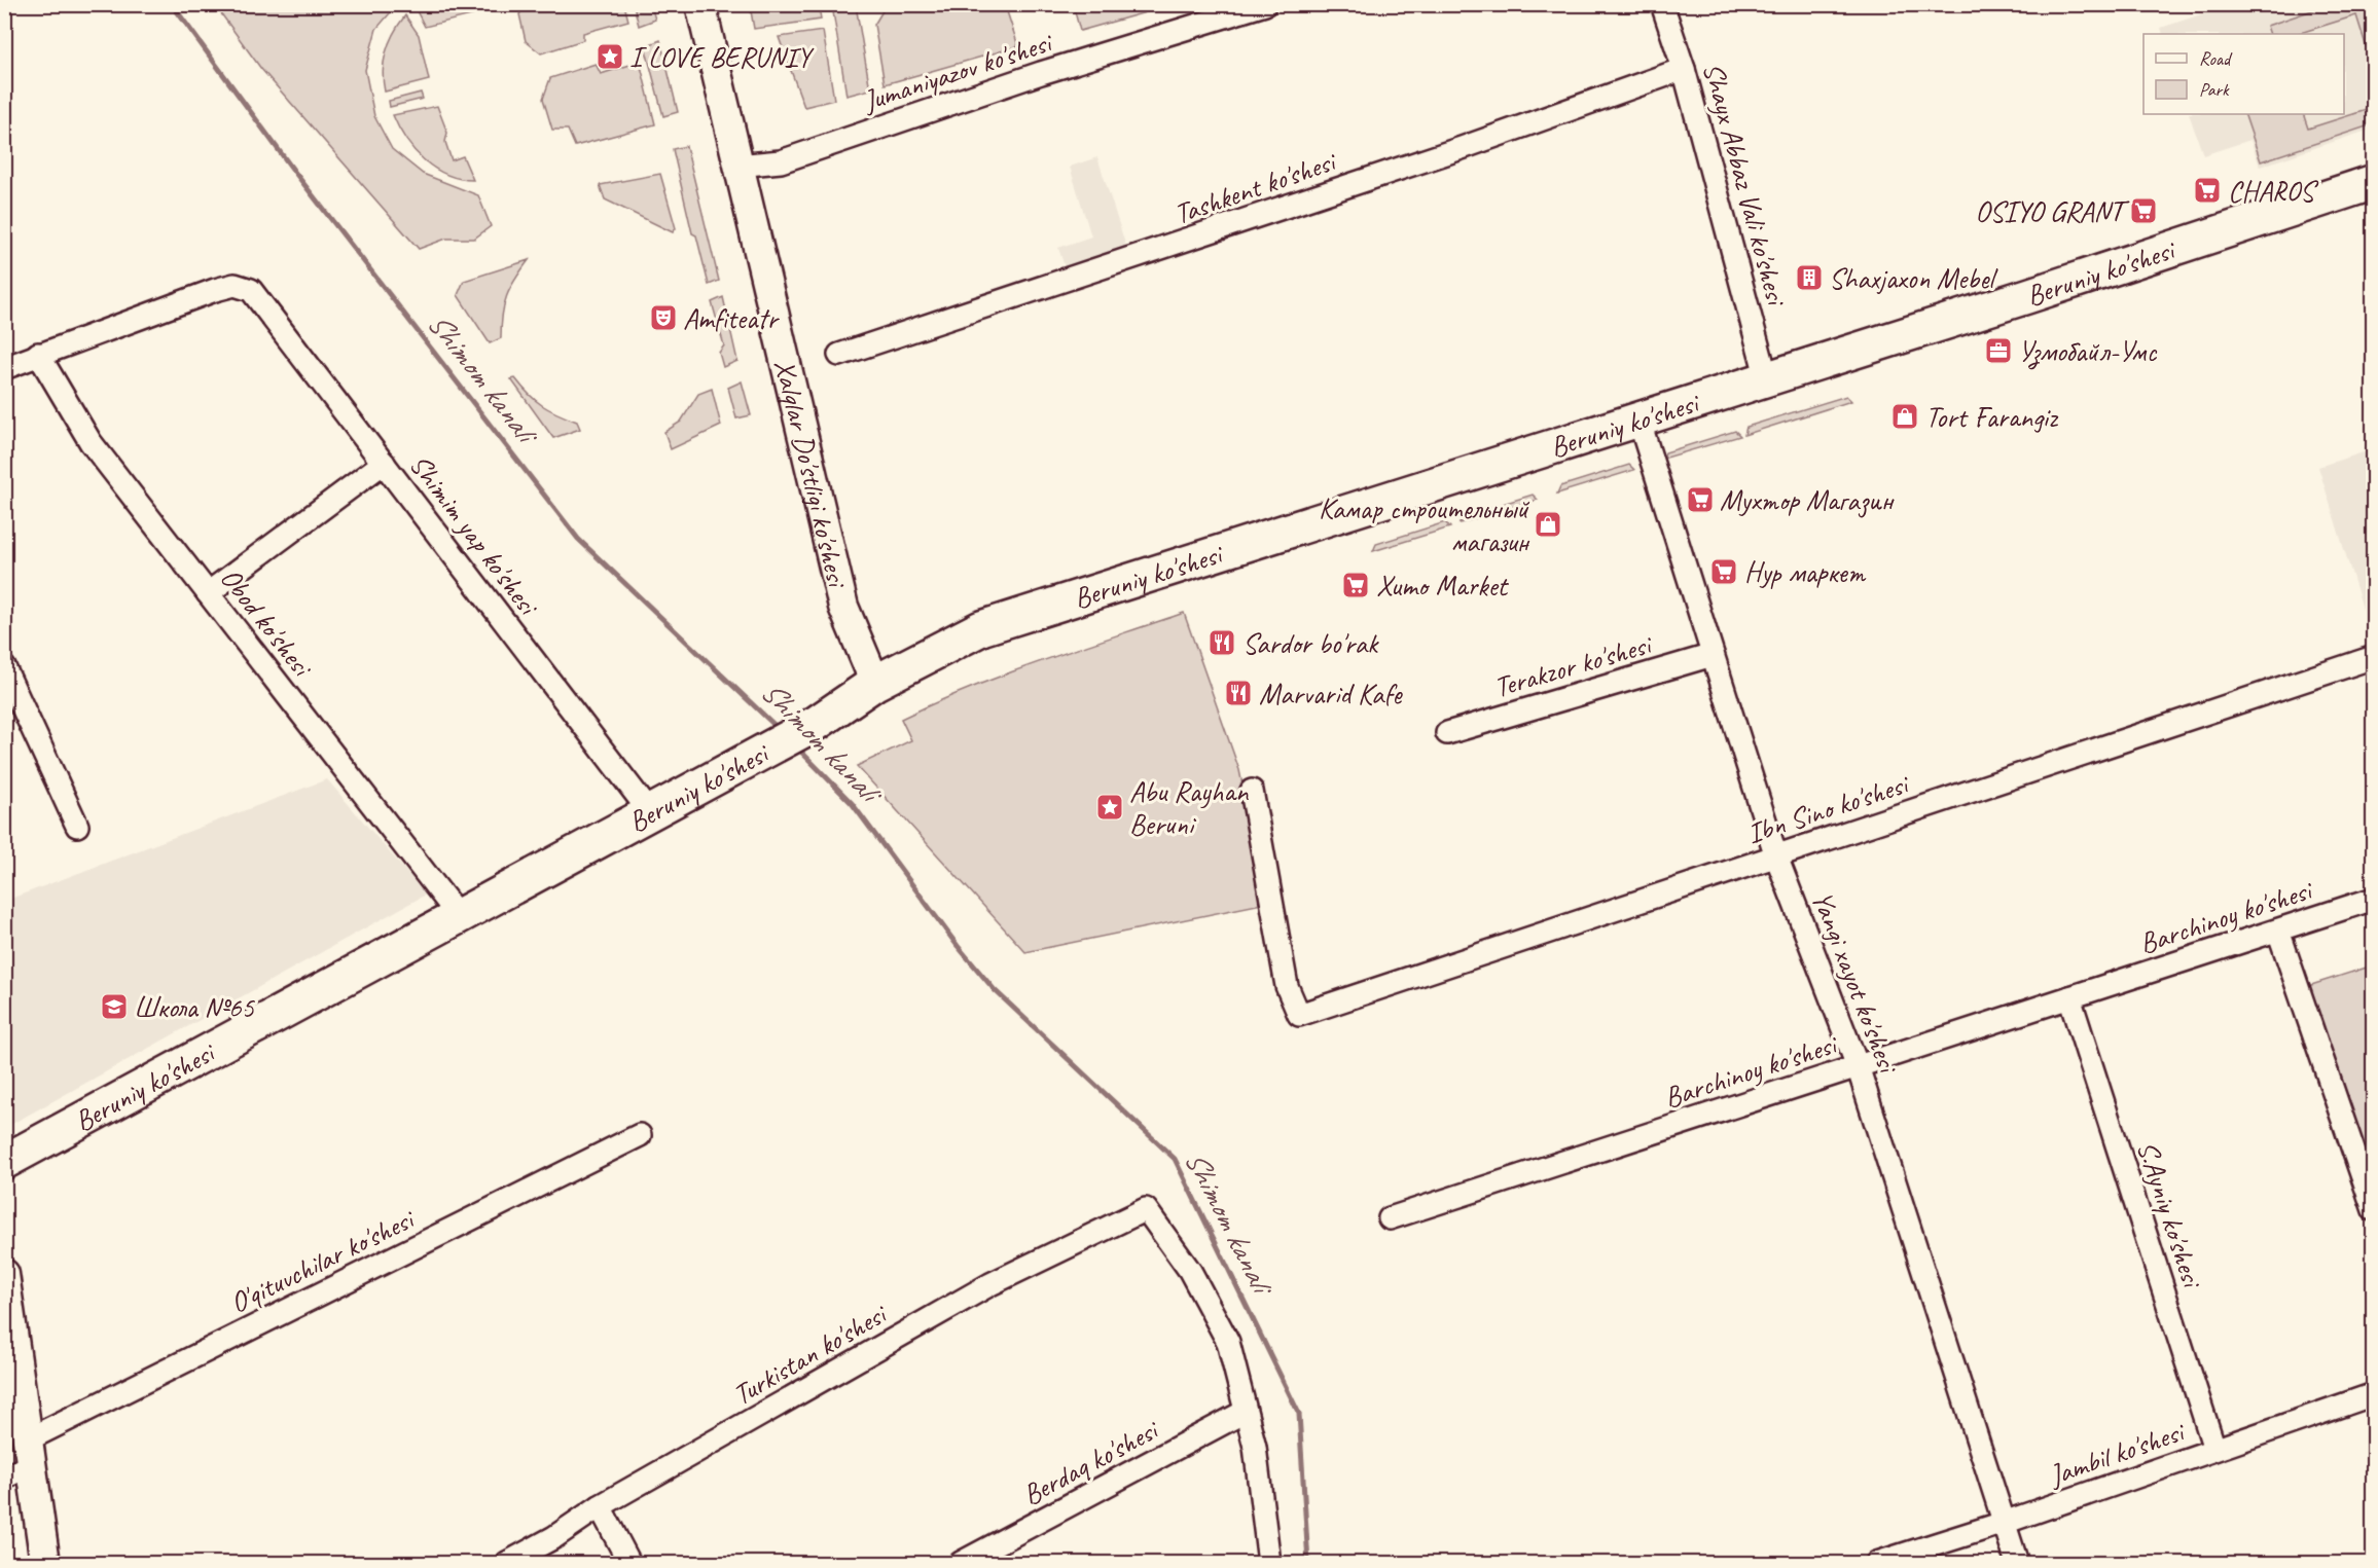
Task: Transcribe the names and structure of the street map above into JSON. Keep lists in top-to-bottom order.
{
  "streets": {
    "main road": ["Beruniy ko'shesi"],
    "street": [
      "Jumaniyazov ko'shesi",
      "Shayx Abbaz Vali ko'shesi",
      "Tashkent ko'shesi",
      "Xalqlar Do'stligi ko'shesi",
      "Shimim yap ko'shesi",
      "Obod ko'shesi",
      "Terakzor ko'shesi",
      "Ibn Sino ko'shesi",
      "Barchinoy ko'shesi",
      "Yangi xayot ko'shesi",
      "S.Ayniy ko'shesi",
      "O'qituvchilar ko'shesi",
      "Turkistan ko'shesi",
      "Jambil ko'shesi",
      "Berdaq ko'shesi"
    ]
  },
  "crossings": [
    ["Jumaniyazov ko'shesi", "Xalqlar Do'stligi ko'shesi"],
    ["Shayx Abbaz Vali ko'shesi", "Tashkent ko'shesi"],
    ["Shayx Abbaz Vali ko'shesi", "Beruniy ko'shesi"],
    ["Beruniy ko'shesi", "Xalqlar Do'stligi ko'shesi"],
    ["Beruniy ko'shesi", "Shimim yap ko'shesi"],
    ["Beruniy ko'shesi", "Obod ko'shesi"],
    ["Beruniy ko'shesi", "Yangi xayot ko'shesi"],
    ["Shimim yap ko'shesi", "Obod ko'shesi"],
    ["Terakzor ko'shesi", "Yangi xayot ko'shesi"],
    ["Ibn Sino ko'shesi", "Yangi xayot ko'shesi"],
    ["Barchinoy ko'shesi", "Yangi xayot ko'shesi"],
    ["Barchinoy ko'shesi", "S.Ayniy ko'shesi"],
    ["Yangi xayot ko'shesi", "Jambil ko'shesi"],
    ["S.Ayniy ko'shesi", "Jambil ko'shesi"],
    ["Turkistan ko'shesi", "Berdaq ko'shesi"]
  ],
  "water": ["Shimom kanali"],
  "places": {
    "place": ["I LOVE BERUNIY", "Abu Rayhan Beruni"],
    "supermarket": [
      "CHAROS",
      "OSIYO GRANT",
      "Мухтор Магазин",
      "Нур маркет",
      "Xumo Market"
    ],
    "building": ["Shaxjaxon Mebel"],
    "theatre": ["Amfiteatr"],
    "office": ["Узмобайл-Умс"],
    "shop": ["Tort Farangiz", "Камар строительный магазин"],
    "restaurant": ["Sardor bo'rak", "Marvarid Kafe"],
    "school or university": ["Школа №65"]
  },
  "legend": ["Road", "Park"]
}
